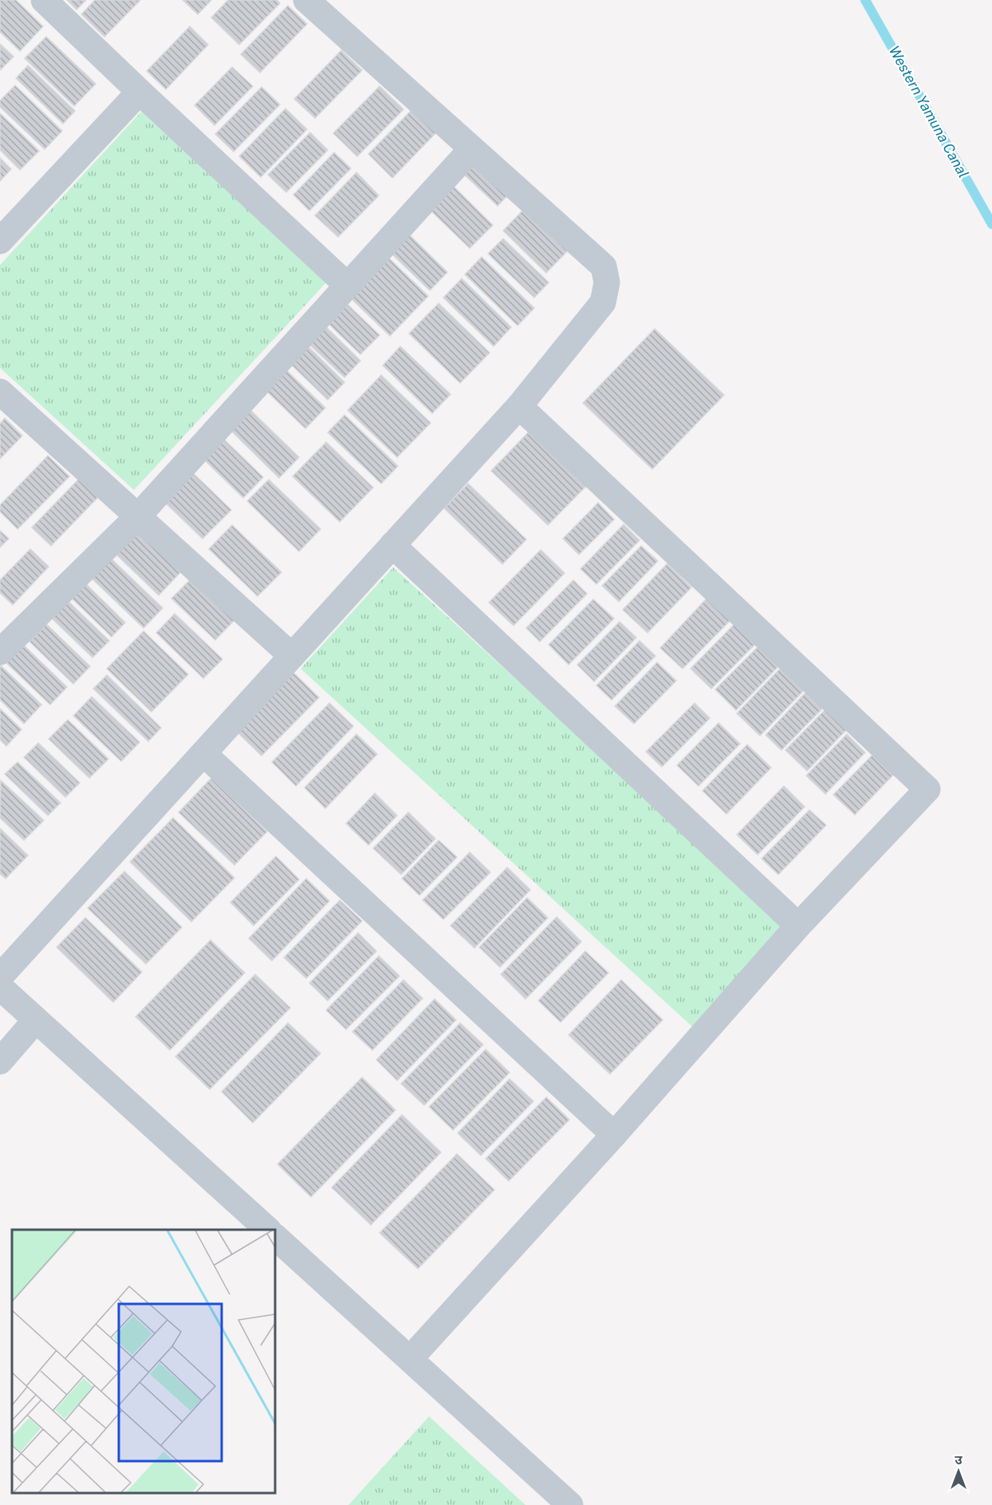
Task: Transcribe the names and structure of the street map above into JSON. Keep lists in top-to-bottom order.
{
  "water": ["Western Yamuna Canal"],
  "north": "top"
}
